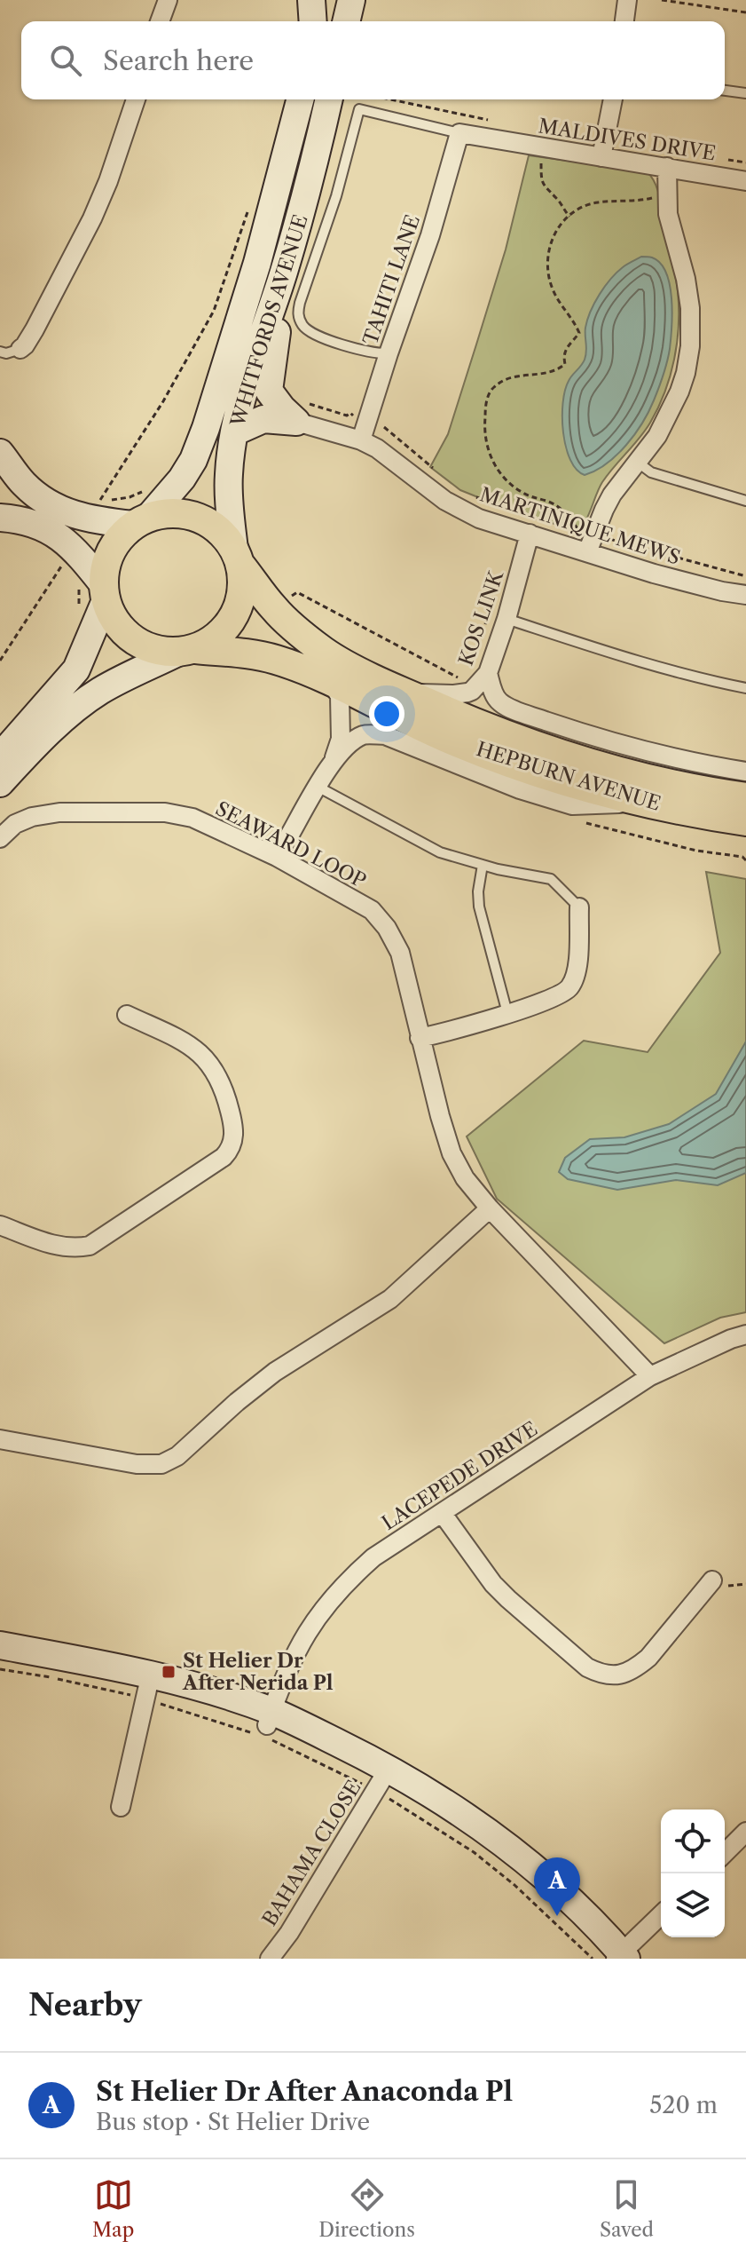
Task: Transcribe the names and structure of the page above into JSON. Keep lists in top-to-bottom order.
{
  "streets": {
    "main road": ["WHITFORDS AVENUE", "HEPBURN AVENUE"],
    "street": [
      "MALDIVES DRIVE",
      "TAHITI LANE",
      "MARTINIQUE MEWS",
      "KOS LINK",
      "SEAWARD LOOP",
      "LACEPEDE DRIVE",
      "BAHAMA CLOSE"
    ]
  },
  "crossings": [
    ["MALDIVES DRIVE", "TAHITI LANE"],
    ["TAHITI LANE", "MARTINIQUE MEWS"],
    ["WHITFORDS AVENUE", "HEPBURN AVENUE"],
    ["MARTINIQUE MEWS", "KOS LINK"],
    ["KOS LINK", "HEPBURN AVENUE"],
    ["SEAWARD LOOP", "LACEPEDE DRIVE"]
  ],
  "places": {
    "transit": ["St Helier Dr After Nerida Pl"]
  },
  "page": {
    "search": "Search here",
    "pins": "A",
    "heading": "Nearby",
    "list": [
      {
        "mark": "A",
        "name": "St Helier Dr After Anaconda Pl",
        "note": "Bus stop · St Helier Drive",
        "value": "520 m"
      }
    ],
    "nav": ["Map", "Directions", "Saved"]
  }
}
